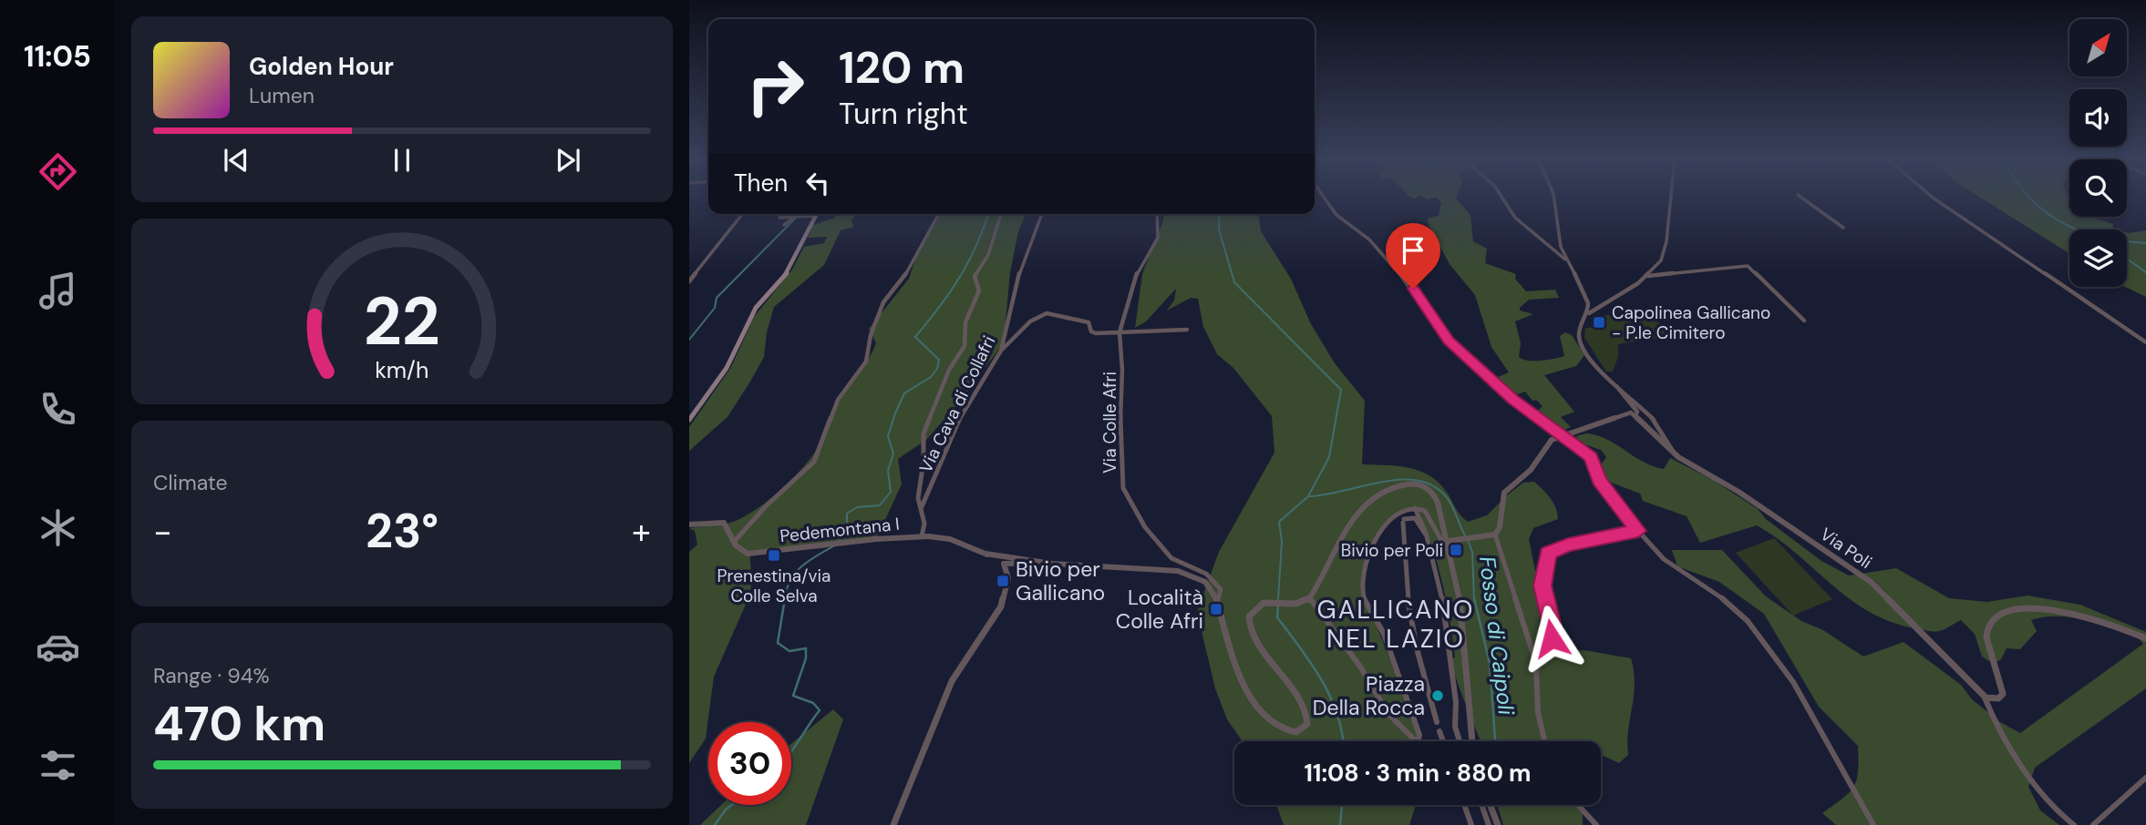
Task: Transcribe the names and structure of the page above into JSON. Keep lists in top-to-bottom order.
{
  "streets": {
    "street": [
      "Via Cava di Collafri",
      "Via Colle Afri",
      "Pedemontana I",
      "Via Poli"
    ]
  },
  "districts": ["GALLICANO NEL LAZIO"],
  "water": ["Fosso di Caipoli"],
  "places": {
    "transit": [
      "Capolinea Gallicano - P.le Cimitero",
      "Bivio per Poli",
      "Prenestina/via Colle Selva",
      "Bivio per Gallicano",
      "Località Colle Afri"
    ],
    "other": ["Piazza Della Rocca"]
  },
  "north": "top right",
  "page": {
    "tabs": "11:05",
    "turn": ["120 m", "Turn right"],
    "song": ["Golden Hour", "Lumen"],
    "then": "Then",
    "tile": [
      "Climate",
      ["Range · 94%", "470 km"]
    ],
    "heat": ["−", "23°", "+"],
    "limit": "30",
    "trip": "11:08 · 3 min · 880 m",
    "gauge": ["22", "km/h"]
  }
}
